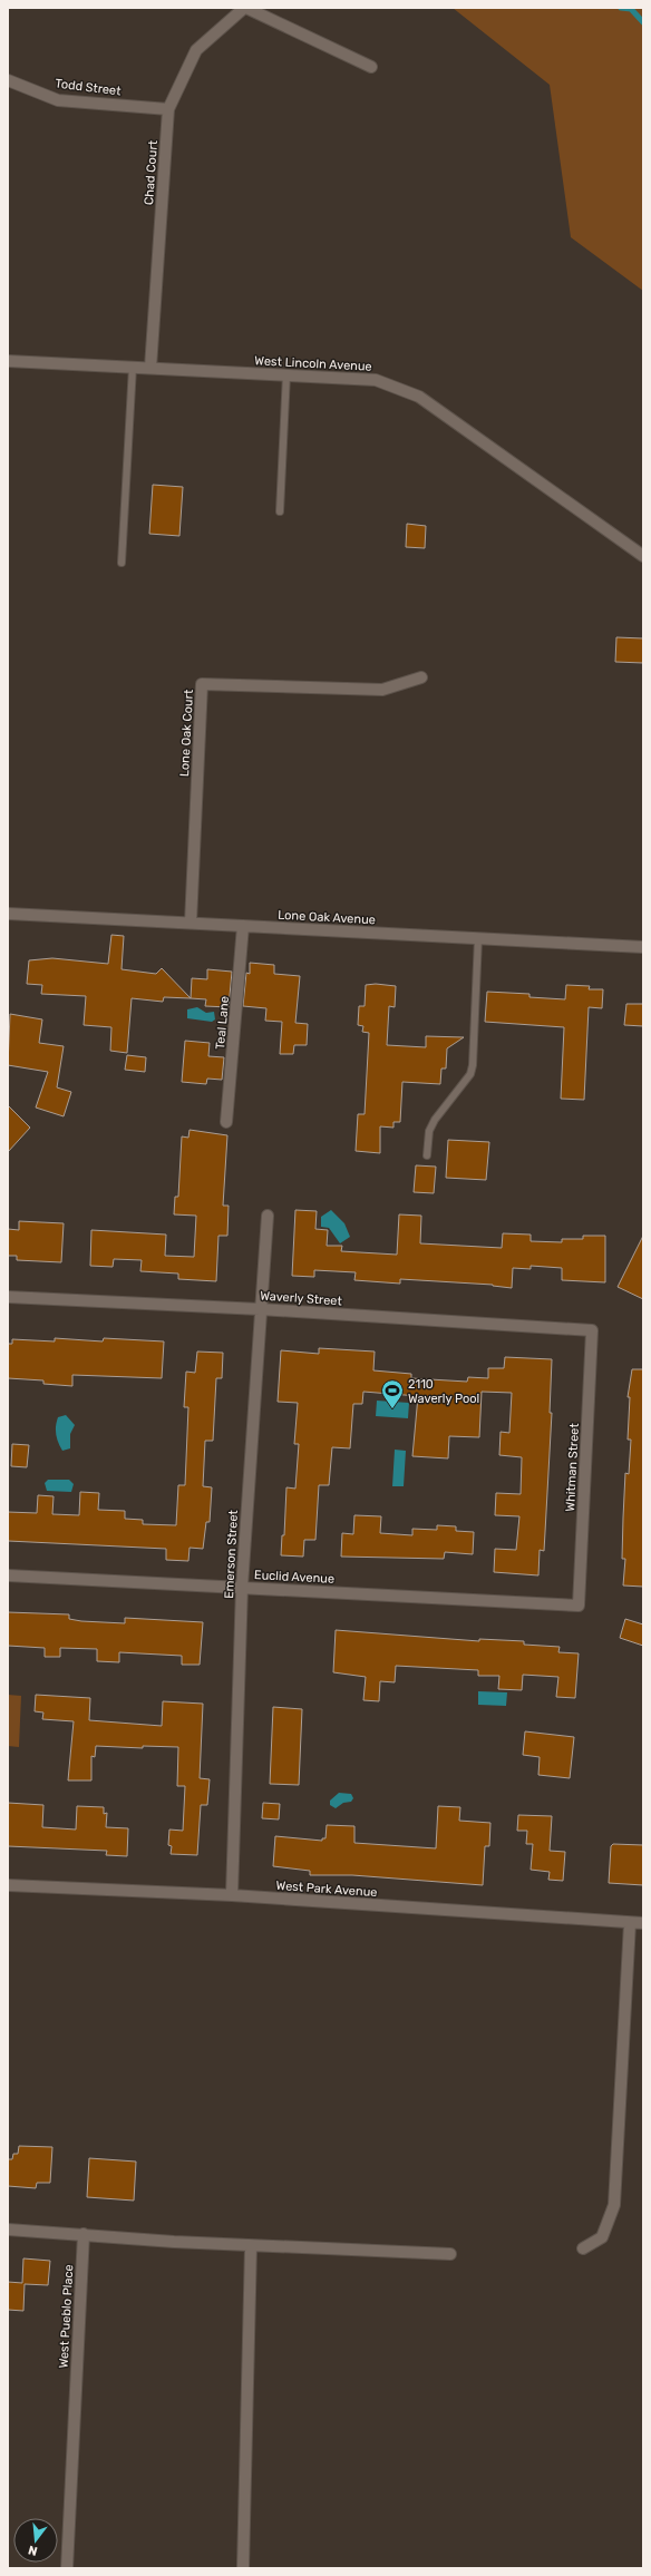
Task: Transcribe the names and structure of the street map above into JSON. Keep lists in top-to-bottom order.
{
  "streets": {
    "street": [
      "Todd Street",
      "Chad Court",
      "West Lincoln Avenue",
      "Lone Oak Court",
      "Lone Oak Avenue",
      "Teal Lane",
      "Waverly Street",
      "Whitman Street",
      "Emerson Street",
      "Euclid Avenue",
      "West Park Avenue",
      "West Pueblo Place"
    ]
  },
  "crossings": [
    ["Todd Street", "Chad Court"],
    ["Chad Court", "West Lincoln Avenue"],
    ["Lone Oak Court", "Lone Oak Avenue"],
    ["Lone Oak Avenue", "Teal Lane"],
    ["Waverly Street", "Whitman Street"],
    ["Waverly Street", "Emerson Street"],
    ["Whitman Street", "Euclid Avenue"],
    ["Emerson Street", "Euclid Avenue"],
    ["Emerson Street", "West Park Avenue"]
  ],
  "places": {
    "sports": ["2110 Waverly Pool"]
  },
  "north": "bottom"
}
